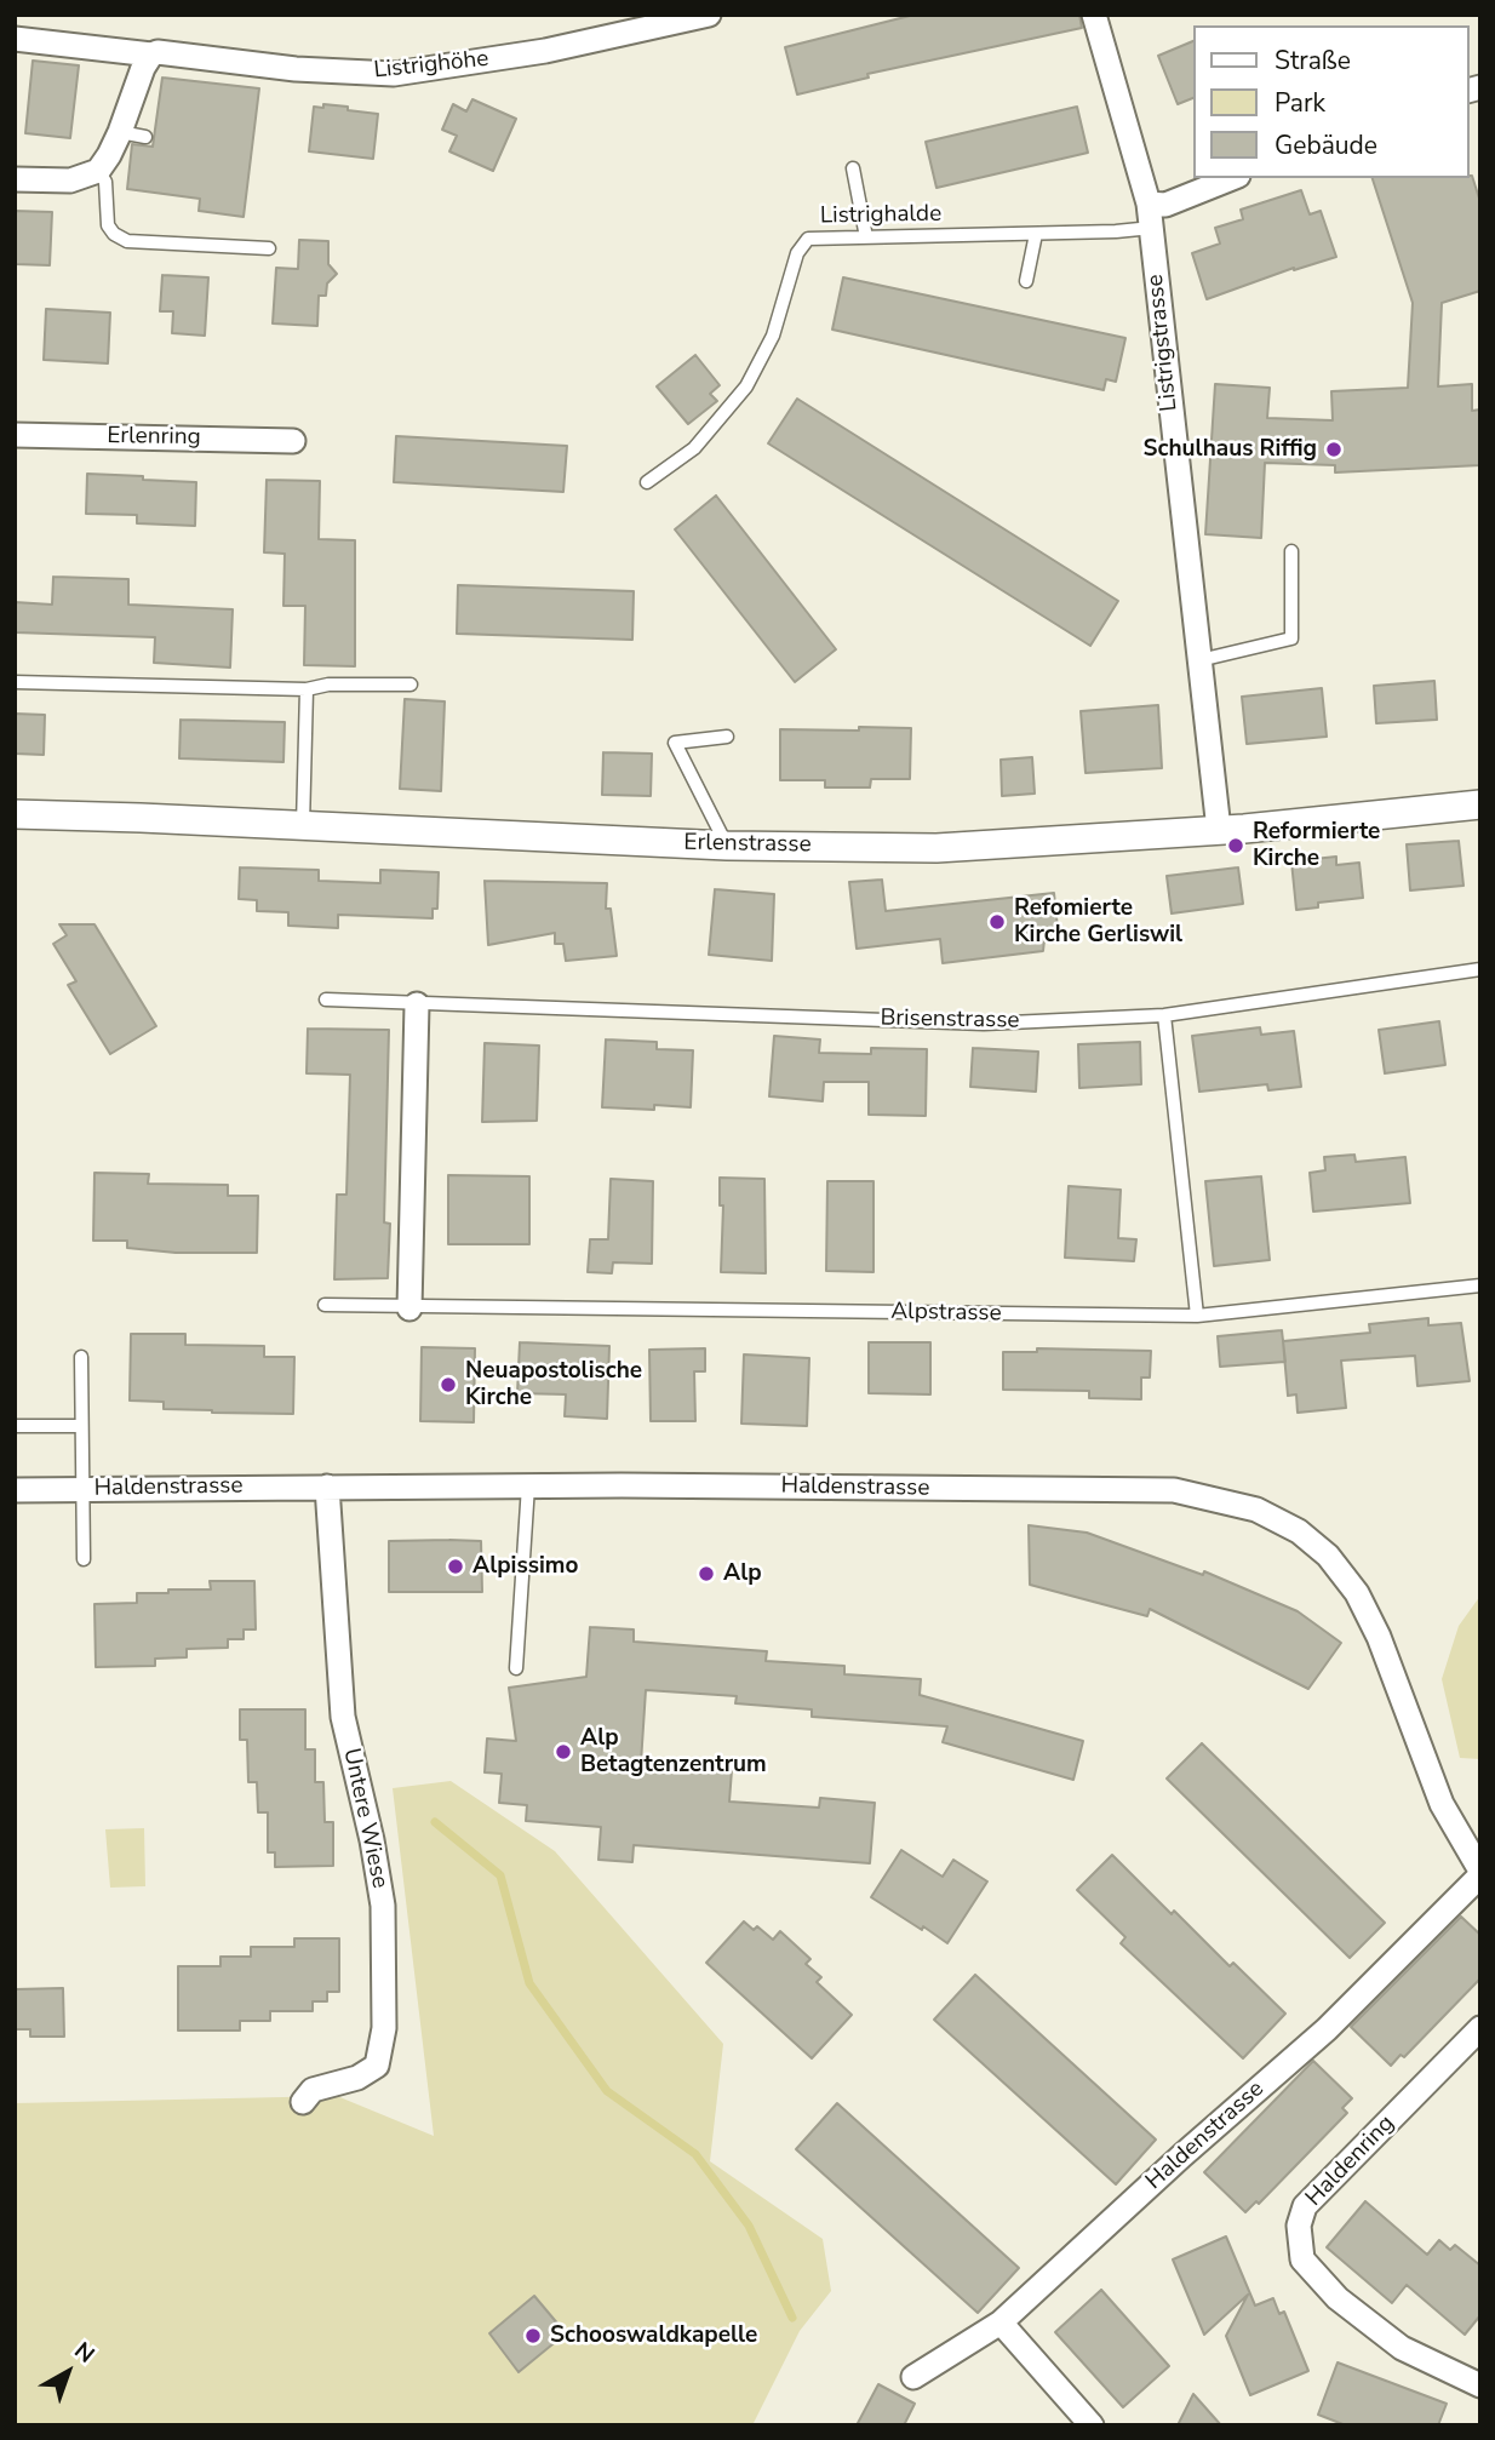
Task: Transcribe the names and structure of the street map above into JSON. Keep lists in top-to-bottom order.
{
  "streets": {
    "street": [
      "Listrighöhe",
      "Listrigstrasse",
      "Erlenring",
      "Erlenstrasse",
      "Haldenstrasse",
      "Untere Wiese",
      "Haldenring"
    ],
    "lane": ["Listrighalde", "Brisenstrasse", "Alpstrasse"]
  },
  "crossings": [
    ["Listrighalde", "Listrigstrasse"],
    ["Listrigstrasse", "Erlenstrasse"],
    ["Haldenstrasse", "Untere Wiese"]
  ],
  "places": [
    "Schulhaus Riffig",
    "Reformierte Kirche",
    "Refomierte Kirche Gerliswil",
    "Neuapostolische Kirche",
    "Alpissimo",
    "Alp",
    "Alp Betagtenzentrum",
    "Schooswaldkapelle"
  ],
  "legend": ["Straße", "Park", "Gebäude"],
  "north": "top right"
}
